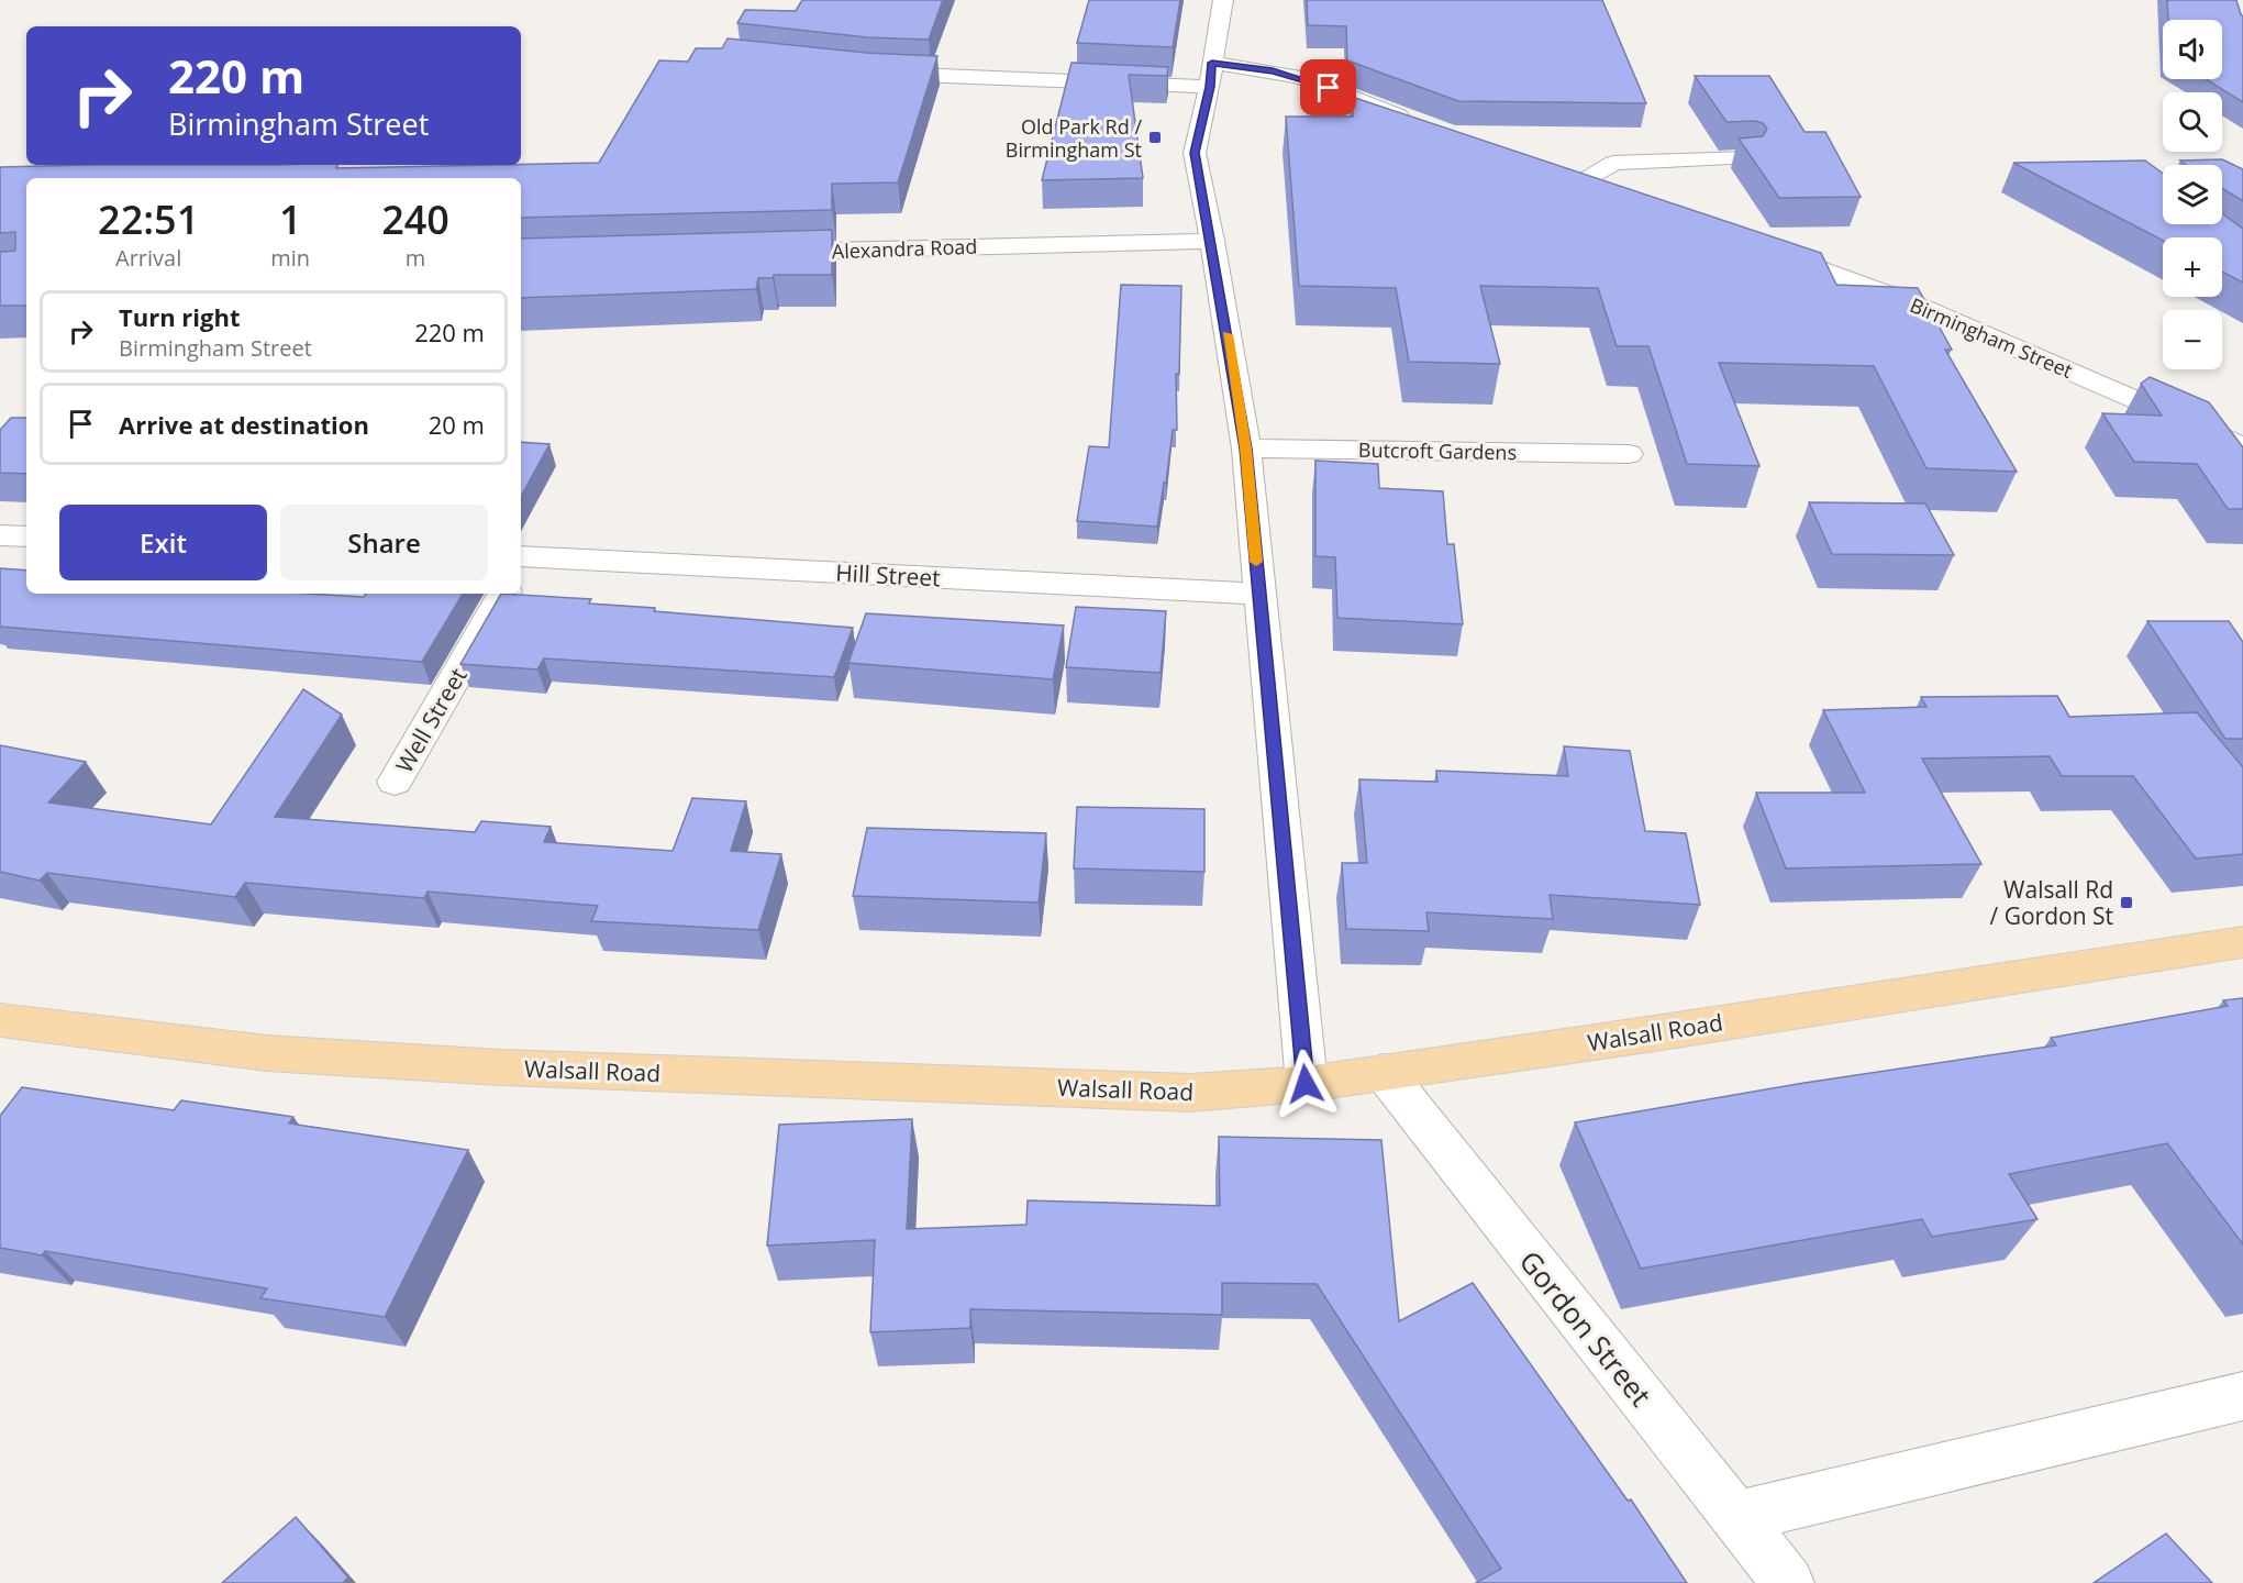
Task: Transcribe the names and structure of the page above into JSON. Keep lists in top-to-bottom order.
{
  "streets": {
    "main road": ["Walsall Road"],
    "street": [
      "Alexandra Road",
      "Birmingham Street",
      "Butcroft Gardens",
      "Hill Street",
      "Well Street",
      "Gordon Street"
    ]
  },
  "crossings": [
    ["Walsall Road", "Gordon Street"]
  ],
  "places": {
    "transit": ["Old Park Rd / Birmingham St", "Walsall Rd / Gordon St"]
  },
  "page": {
    "map_buttons": ["+", "−"],
    "turn": ["220 m", "Birmingham Street"],
    "eta": [
      "22:51",
      "Arrival",
      "1",
      "min",
      "240",
      "m"
    ],
    "list": [
      {
        "name": "Turn right",
        "note": "Birmingham Street",
        "value": "220 m"
      },
      {
        "name": "Arrive at destination",
        "value": "20 m"
      }
    ],
    "buttons": ["Exit", "Share"]
  }
}
